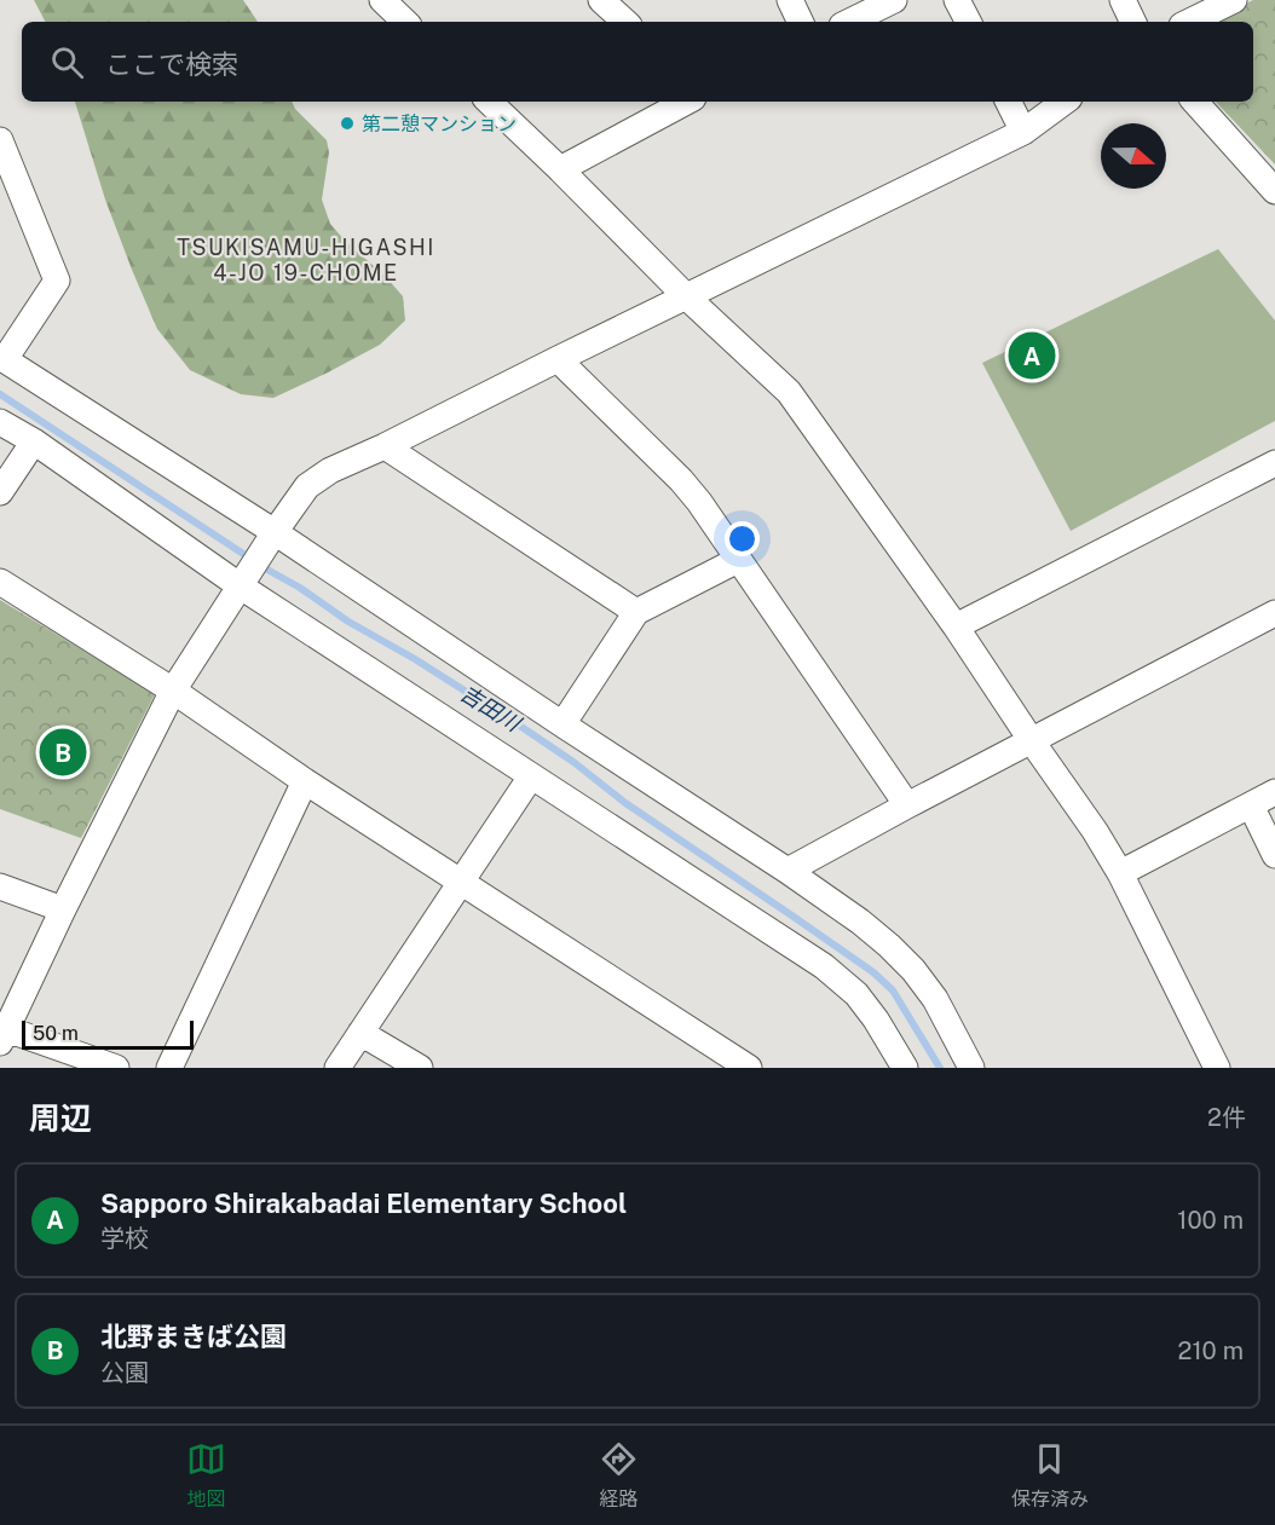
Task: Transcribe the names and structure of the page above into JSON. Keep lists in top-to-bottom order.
{
  "districts": ["TSUKISAMU-HIGASHI 4-JO 19-CHOME"],
  "water": ["吉田川"],
  "places": ["第二憩マンション"],
  "scale_bar": "50 m",
  "north": "right",
  "page": {
    "search": "ここで検索",
    "pins": ["A", "B"],
    "scale": "50 m",
    "heading": ["周辺", "2件"],
    "list": [
      {
        "mark": "A",
        "name": "Sapporo Shirakabadai Elementary School",
        "note": "学校",
        "value": "100 m"
      },
      {
        "mark": "B",
        "name": "北野まきば公園",
        "note": "公園",
        "value": "210 m"
      }
    ],
    "nav": ["地図", "経路", "保存済み"]
  }
}
